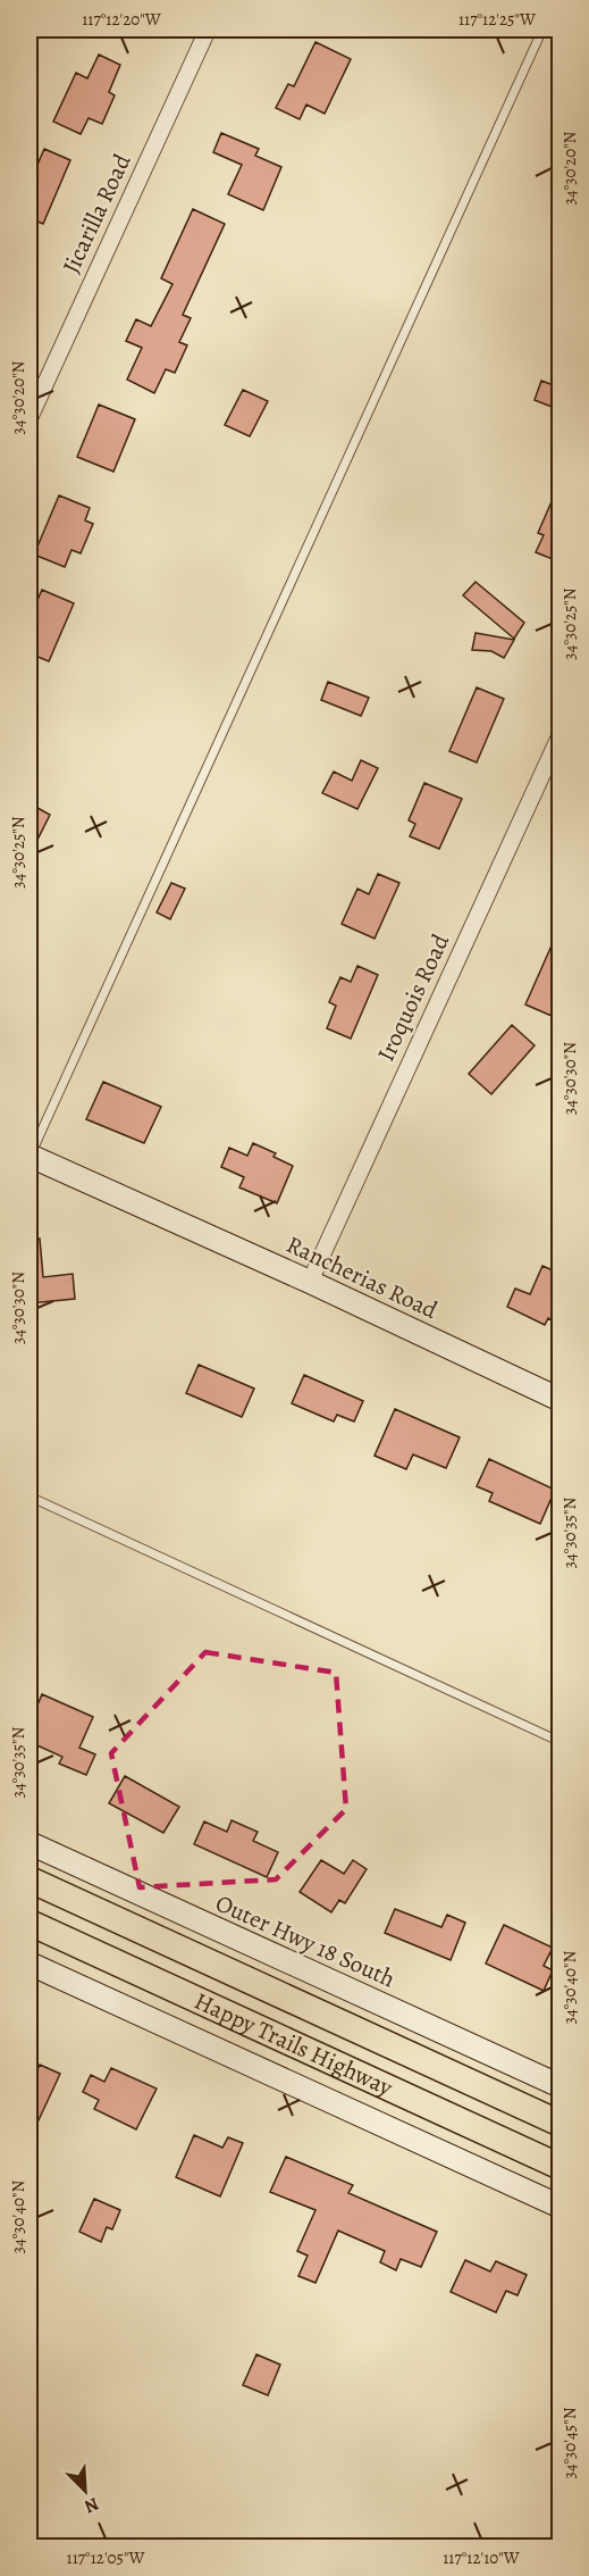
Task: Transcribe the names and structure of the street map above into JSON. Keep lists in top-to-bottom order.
{
  "streets": {
    "main road": ["Happy Trails Highway"],
    "street": [
      "Jicarilla Road",
      "Iroquois Road",
      "Rancherias Road",
      "Outer Hwy 18 South"
    ]
  },
  "crossings": [
    ["Iroquois Road", "Rancherias Road"]
  ],
  "north": "bottom right",
  "coordinates": [
    "117°12'20\"W",
    "117°12'25\"W",
    "34°30'20\"N",
    "34°30'25\"N",
    "34°30'30\"N",
    "34°30'35\"N",
    "34°30'40\"N",
    "34°30'45\"N",
    "117°12'05\"W",
    "117°12'10\"W"
  ]
}
